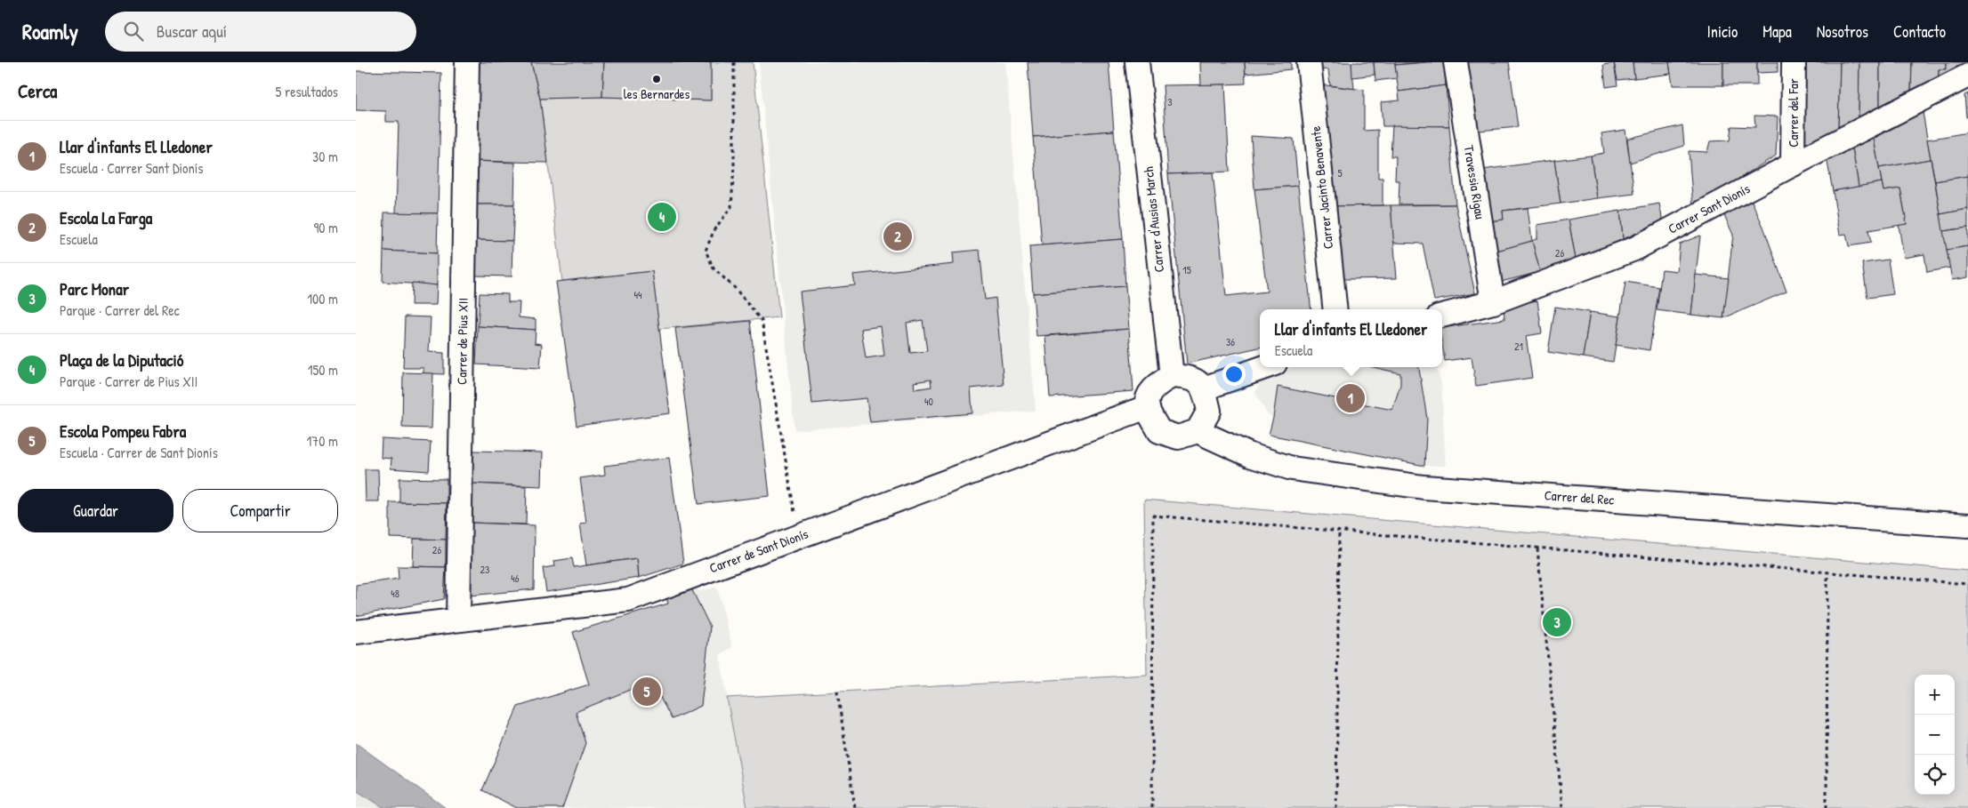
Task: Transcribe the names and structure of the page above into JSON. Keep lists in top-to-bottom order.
{
  "streets": {
    "street": [
      "Carrer del Far",
      "Travessia Rigau",
      "Carrer Jacinto Benavente",
      "Carrer Sant Dionís",
      "Carrer d'Ausias March",
      "Carrer de Pius XII",
      "Carrer del Rec",
      "Carrer de Sant Dionís"
    ]
  },
  "crossings": [
    ["Carrer del Far", "Carrer Sant Dionís"],
    ["Travessia Rigau", "Carrer Sant Dionís"],
    ["Carrer d'Ausias March", "Carrer del Rec"],
    ["Carrer d'Ausias March", "Carrer de Sant Dionís"],
    ["Carrer de Pius XII", "Carrer de Sant Dionís"],
    ["Carrer del Rec", "Carrer de Sant Dionís"]
  ],
  "places": ["les Bernardes"],
  "house_numbers": [
    "3",
    "5",
    "26",
    "15",
    "44",
    "36",
    "21",
    "40",
    "26",
    "23",
    "46",
    "48"
  ],
  "page": {
    "header": "Roamly",
    "search": "Buscar aquí",
    "nav": [
      "Inicio",
      "Mapa",
      "Nosotros",
      "Contacto"
    ],
    "heading": ["Cerca", "5 resultados"],
    "list": [
      {
        "mark": "1",
        "name": "Llar d'infants El Lledoner",
        "note": "Escuela · Carrer Sant Dionís",
        "value": "30 m"
      },
      {
        "mark": "2",
        "name": "Escola La Farga",
        "note": "Escuela",
        "value": "90 m"
      },
      {
        "mark": "3",
        "name": "Parc Monar",
        "note": "Parque · Carrer del Rec",
        "value": "100 m"
      },
      {
        "mark": "4",
        "name": "Plaça de la Diputació",
        "note": "Parque · Carrer de Pius XII",
        "value": "150 m"
      },
      {
        "mark": "5",
        "name": "Escola Pompeu Fabra",
        "note": "Escuela · Carrer de Sant Dionís",
        "value": "170 m"
      }
    ],
    "pins": [
      "4",
      "2",
      "1",
      "3",
      "5"
    ],
    "popup": ["Llar d'infants El Lledoner", "Escuela"],
    "buttons": ["Guardar", "Compartir"],
    "map_buttons": ["+", "−"]
  }
}
